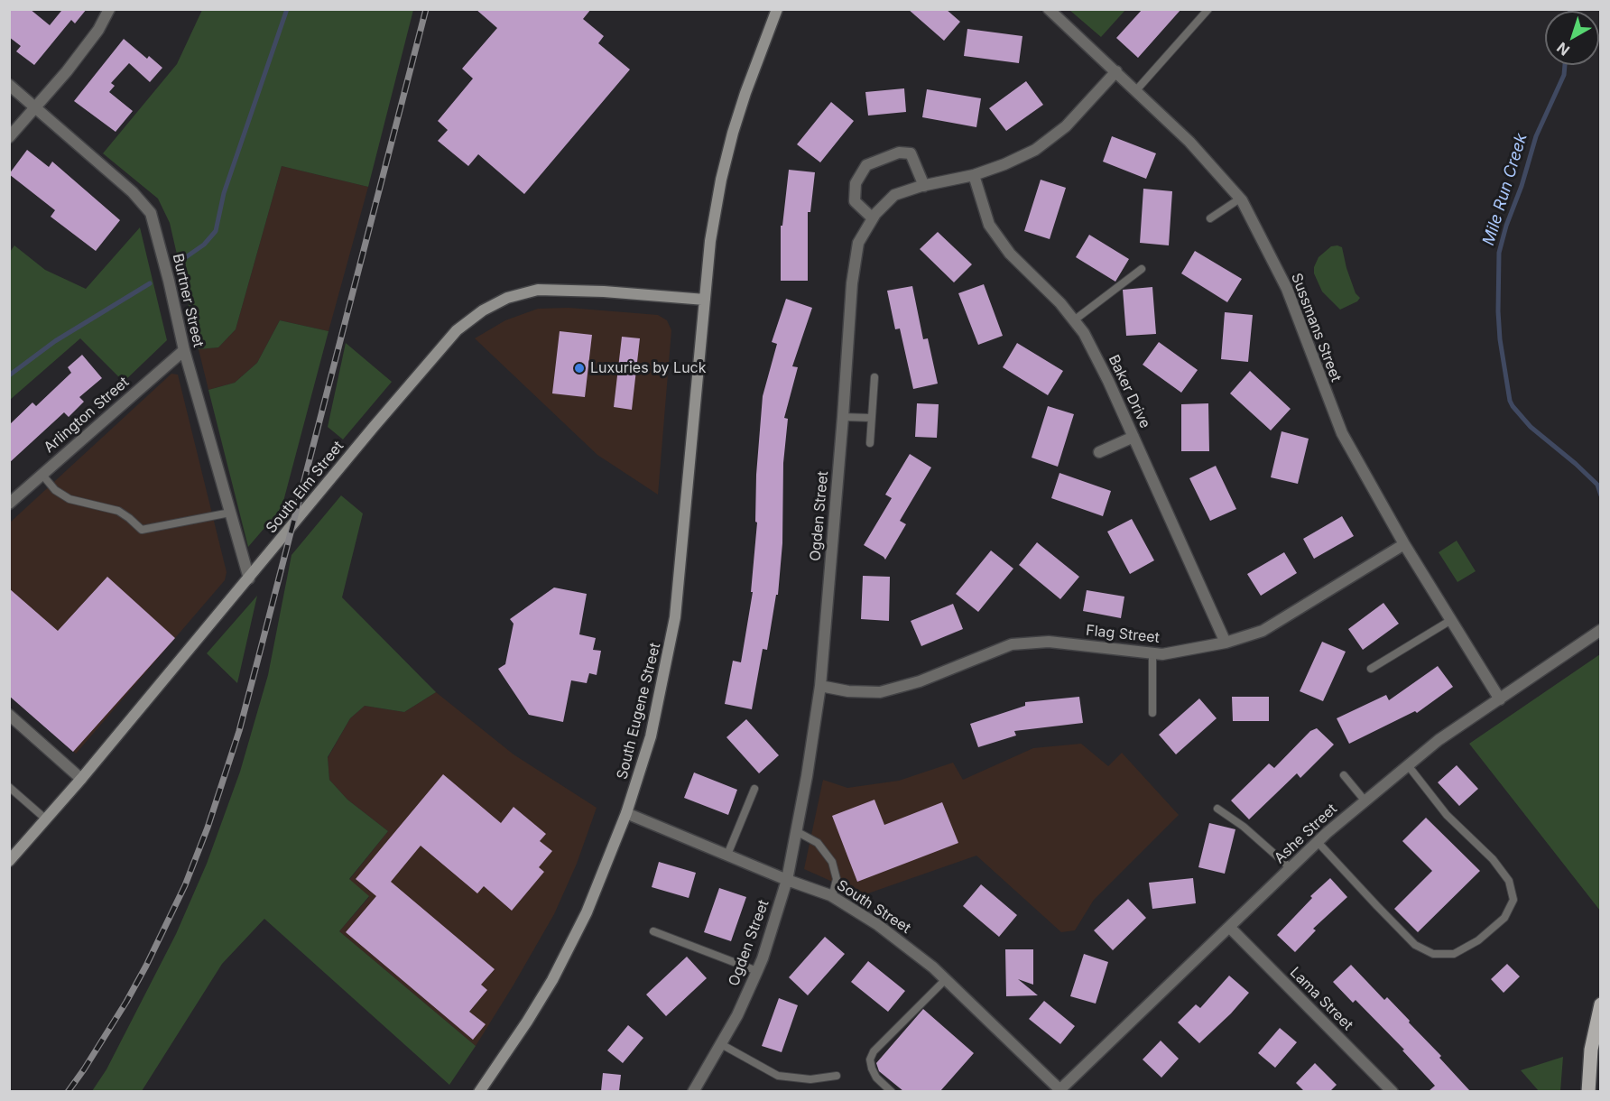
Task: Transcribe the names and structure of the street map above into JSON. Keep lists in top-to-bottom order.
{
  "streets": {
    "main road": ["South Elm Street", "South Eugene Street"],
    "street": [
      "Burtner Street",
      "Sussmans Street",
      "Baker Drive",
      "Arlington Street",
      "Ogden Street",
      "Flag Street",
      "Ashe Street",
      "South Street",
      "Lama Street"
    ]
  },
  "crossings": [
    ["Burtner Street", "Arlington Street"],
    ["Burtner Street", "South Elm Street"],
    ["Sussmans Street", "Ogden Street"],
    ["Sussmans Street", "Flag Street"],
    ["Sussmans Street", "Ashe Street"],
    ["Baker Drive", "Ogden Street"],
    ["Baker Drive", "Flag Street"],
    ["South Elm Street", "South Eugene Street"],
    ["Ogden Street", "Flag Street"],
    ["Ogden Street", "South Street"],
    ["South Eugene Street", "South Street"],
    ["Ashe Street", "South Street"],
    ["Ashe Street", "Lama Street"]
  ],
  "water": ["Mile Run Creek"],
  "places": ["Luxuries by Luck"],
  "north": "bottom left"
}
